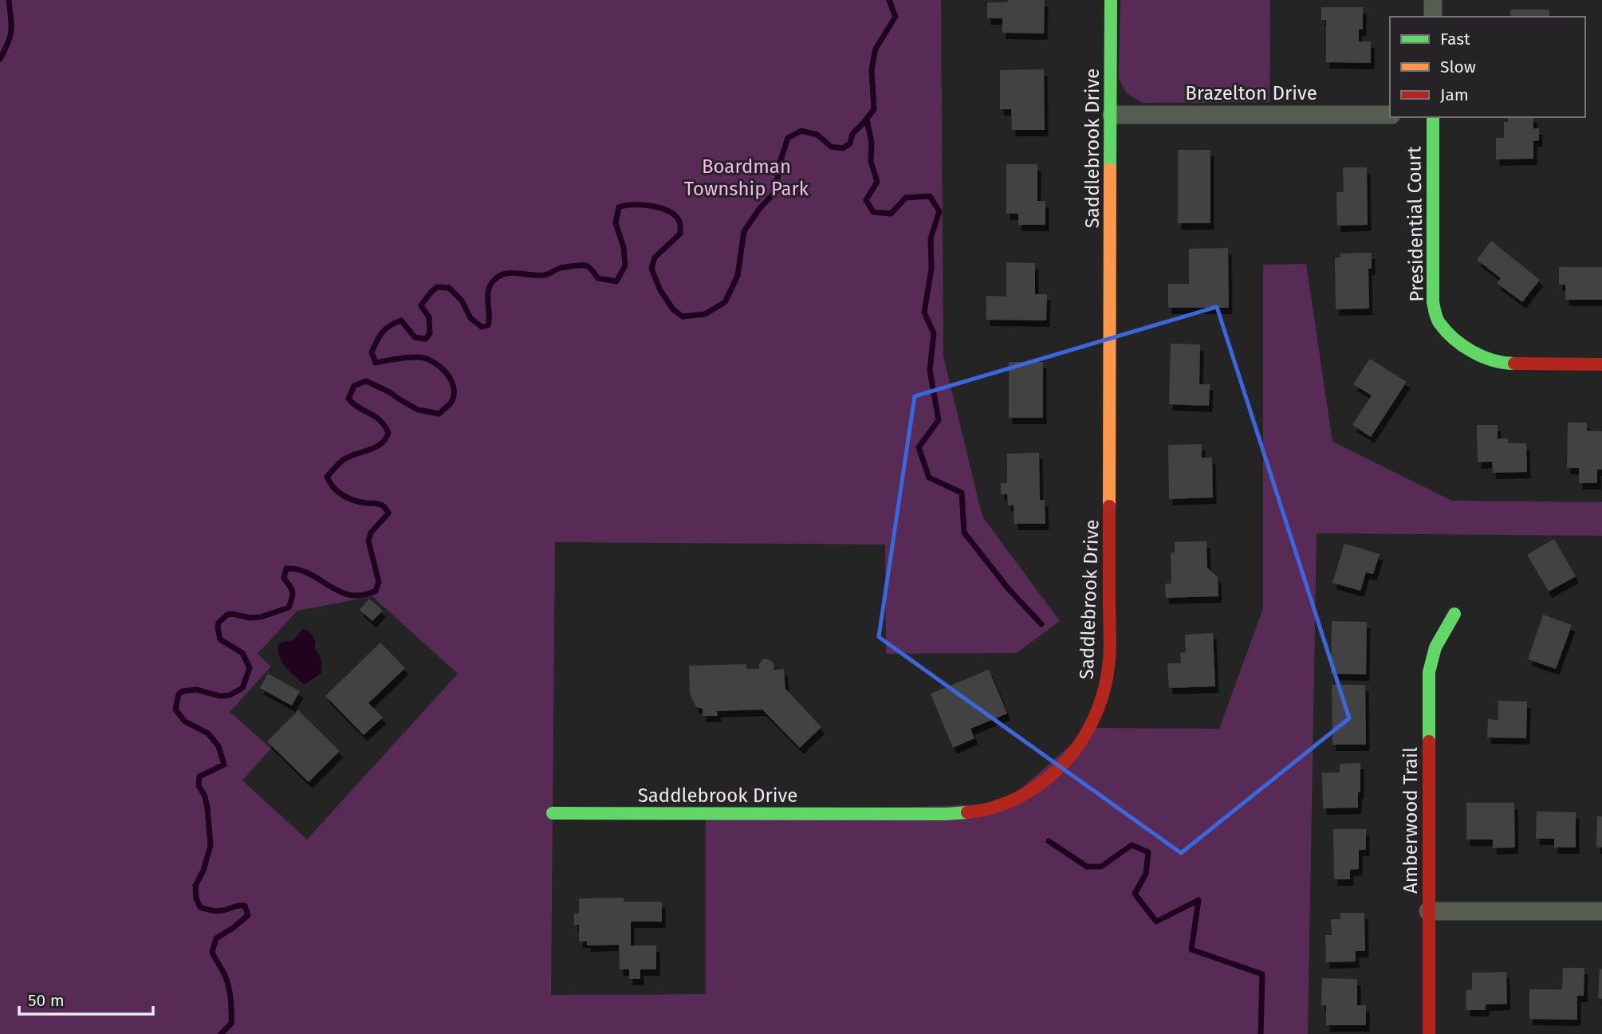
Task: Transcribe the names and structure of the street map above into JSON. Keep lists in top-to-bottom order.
{
  "streets": {
    "street": [
      "Brazelton Drive",
      "Saddlebrook Drive",
      "Presidential Court",
      "Amberwood Trail"
    ]
  },
  "crossings": [
    ["Brazelton Drive", "Saddlebrook Drive"]
  ],
  "parks": ["Boardman Township Park"],
  "legend": ["Fast", "Slow", "Jam"],
  "scale_bar": "50 m"
}
